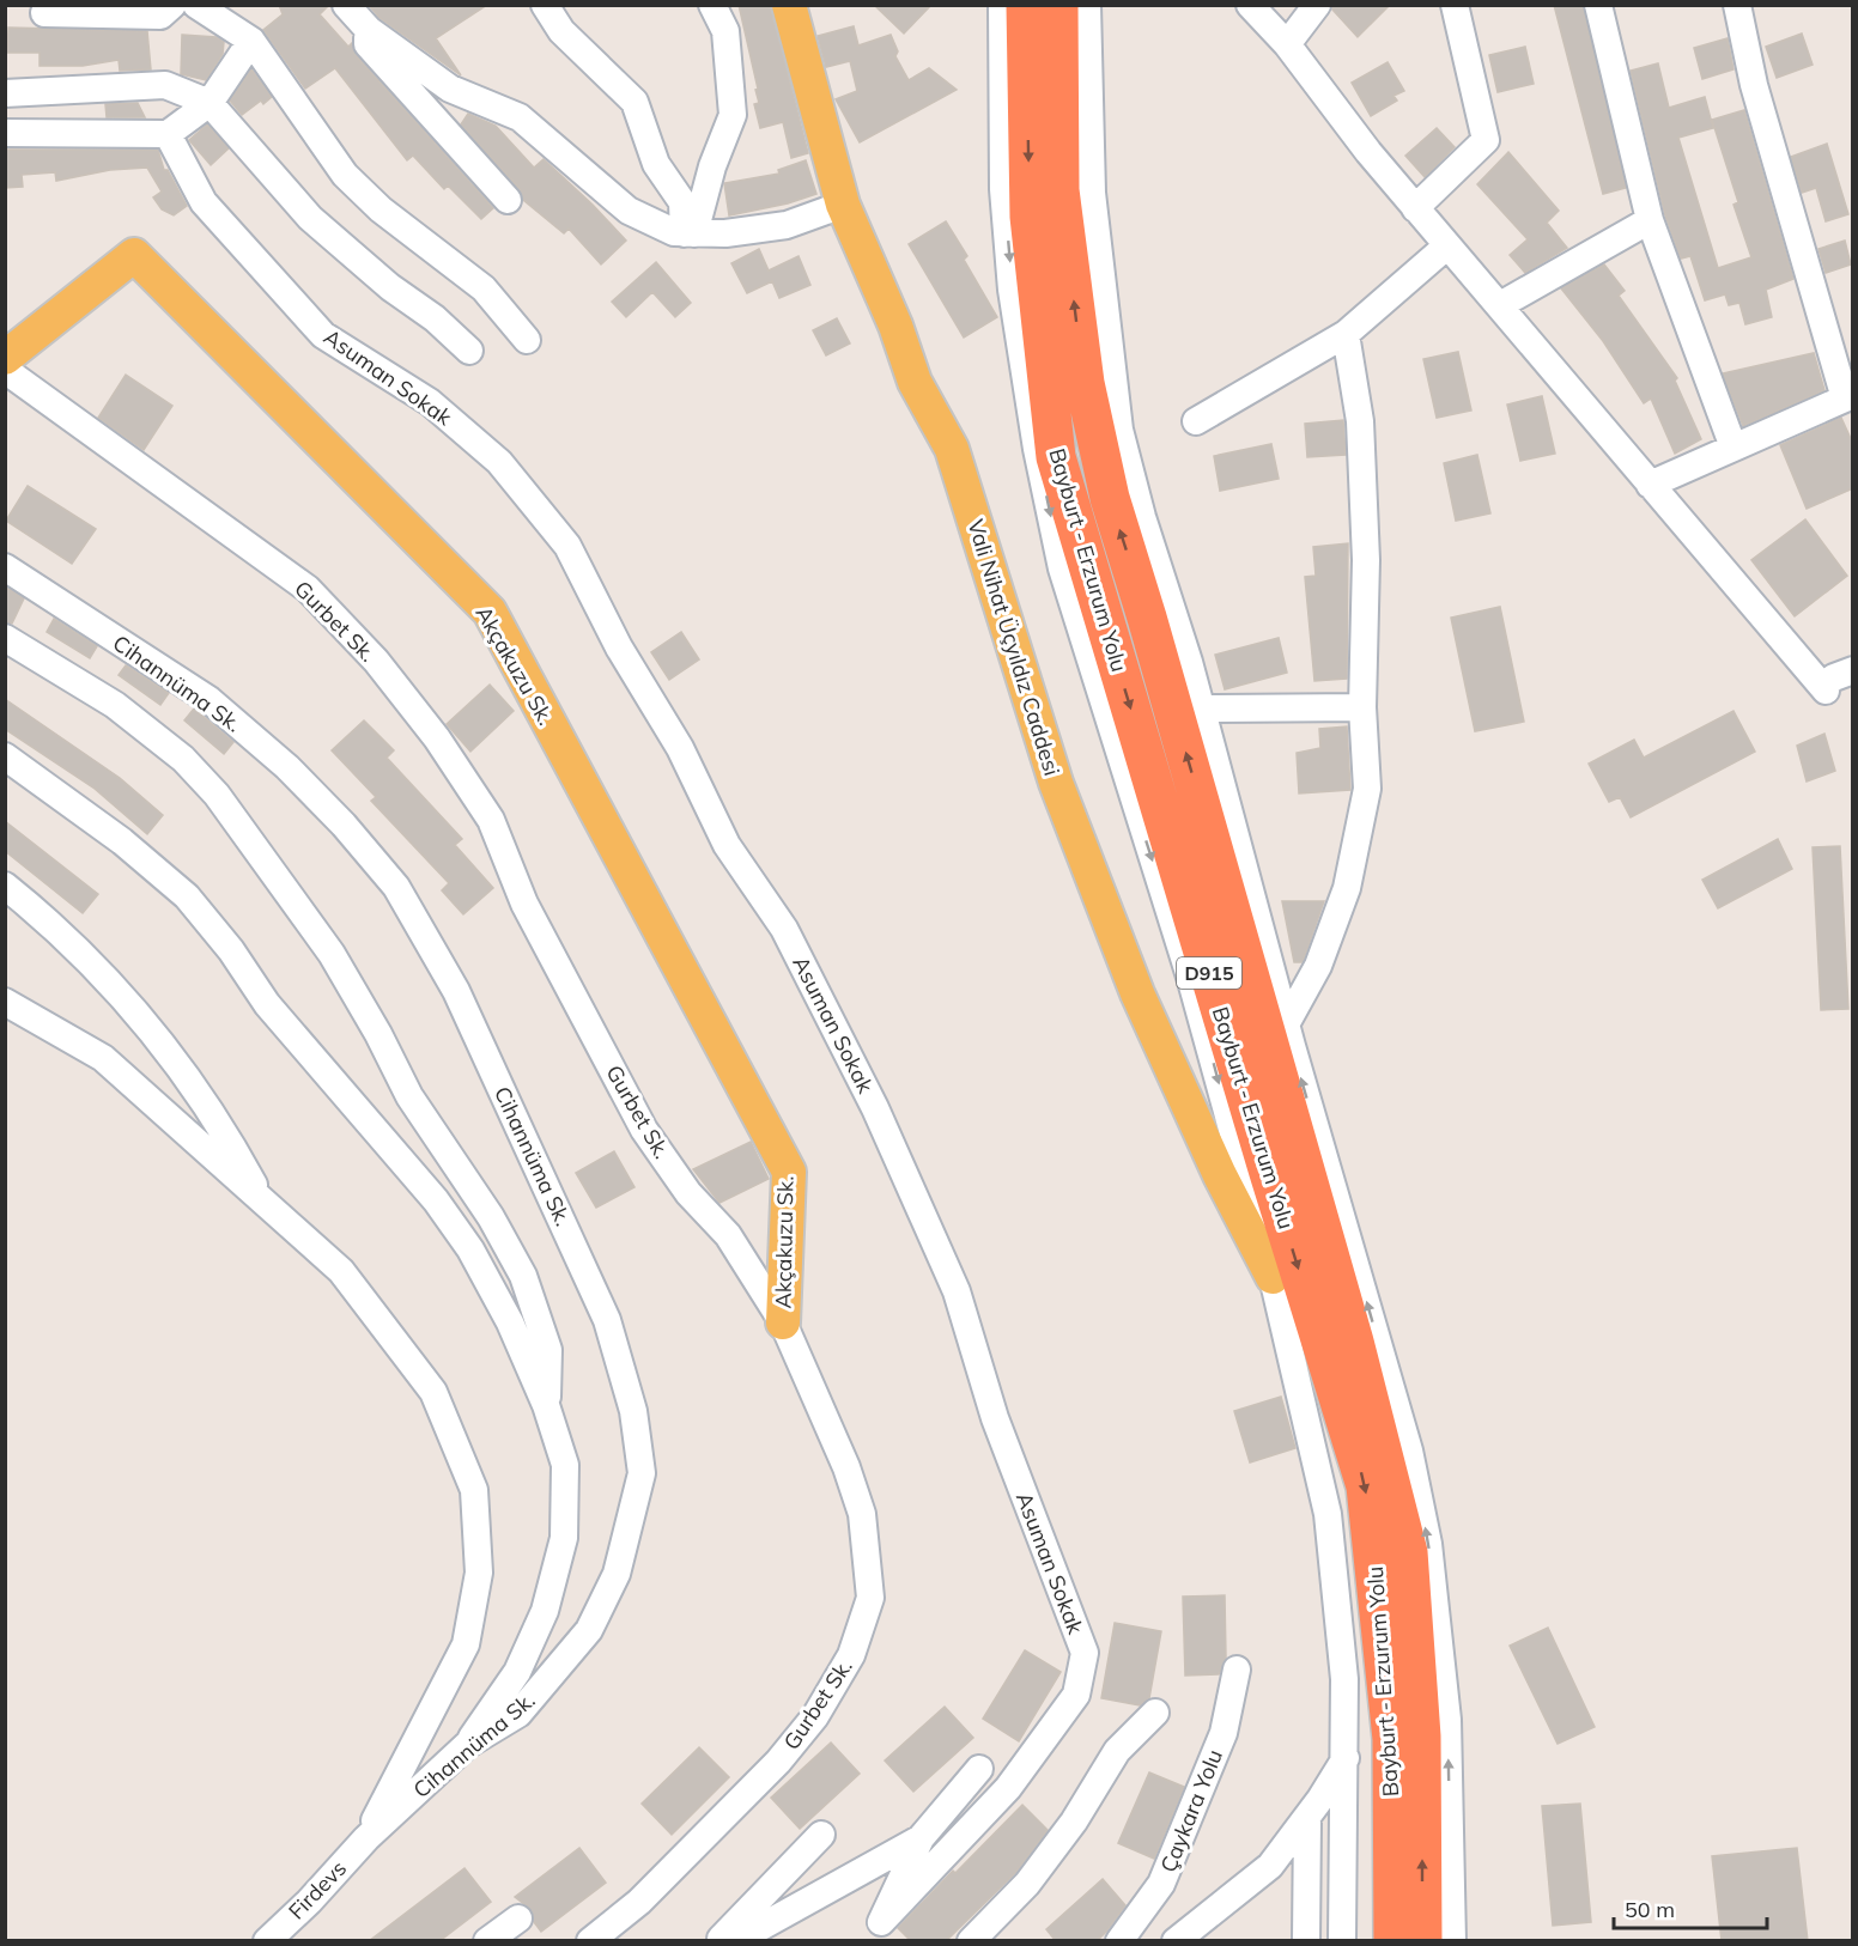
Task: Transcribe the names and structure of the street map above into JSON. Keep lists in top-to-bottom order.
{
  "streets": {
    "highway": ["Bayburt - Erzurum Yolu", "D915"],
    "main road": ["Vali Nihat Üçyıldız Caddesi", "Akçakuzu Sk."],
    "street": [
      "Asuman Sokak",
      "Gurbet Sk.",
      "Cihannüma Sk.",
      "Çaykara Yolu",
      "Firdevs"
    ]
  },
  "crossings": [
    ["Gurbet Sk.", "Akçakuzu Sk."],
    ["Cihannüma Sk.", "Firdevs"]
  ],
  "scale_bar": "50 m"
}
